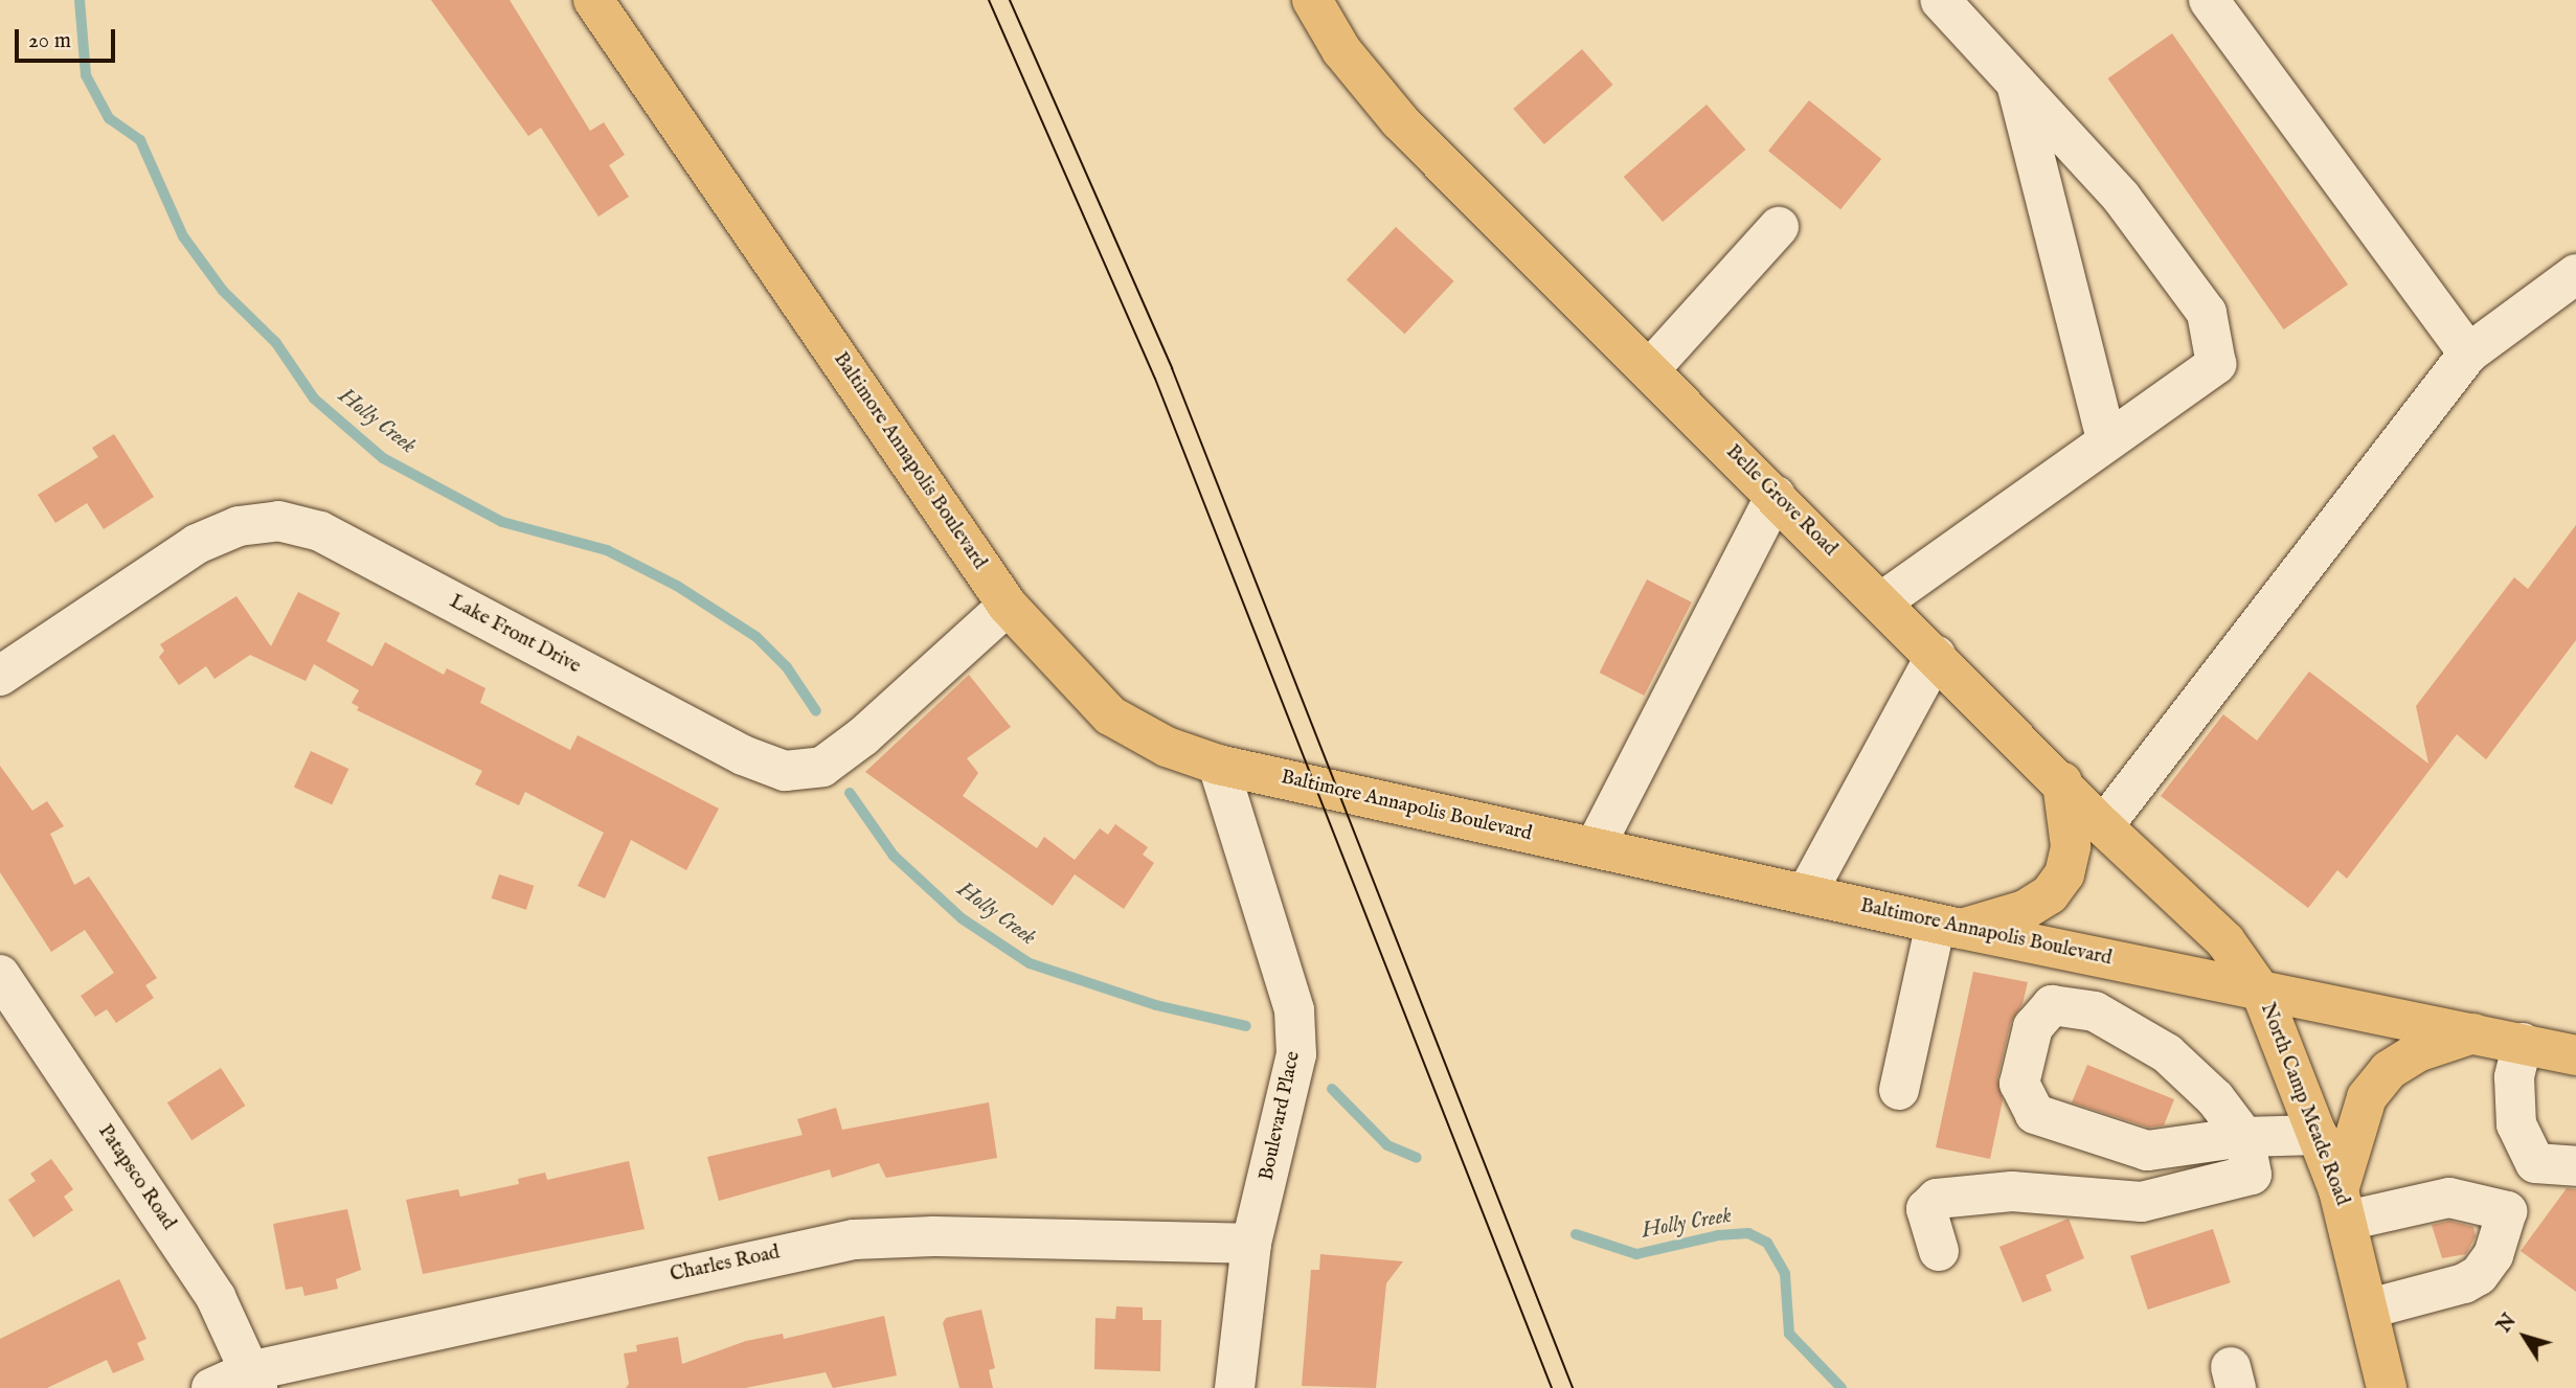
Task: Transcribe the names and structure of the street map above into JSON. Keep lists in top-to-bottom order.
{
  "streets": {
    "main road": ["Baltimore Annapolis Boulevard", "Belle Grove Road", "North Camp Meade Road"],
    "street": [
      "Lake Front Drive",
      "Boulevard Place",
      "Patapsco Road",
      "Charles Road"
    ]
  },
  "crossings": [
    ["Baltimore Annapolis Boulevard", "Belle Grove Road"],
    ["Baltimore Annapolis Boulevard", "Lake Front Drive"],
    ["Baltimore Annapolis Boulevard", "North Camp Meade Road"],
    ["Baltimore Annapolis Boulevard", "Boulevard Place"],
    ["Belle Grove Road", "North Camp Meade Road"],
    ["Boulevard Place", "Charles Road"],
    ["Patapsco Road", "Charles Road"]
  ],
  "water": ["Holly Creek"],
  "scale_bar": "20 m",
  "north": "top left"
}
